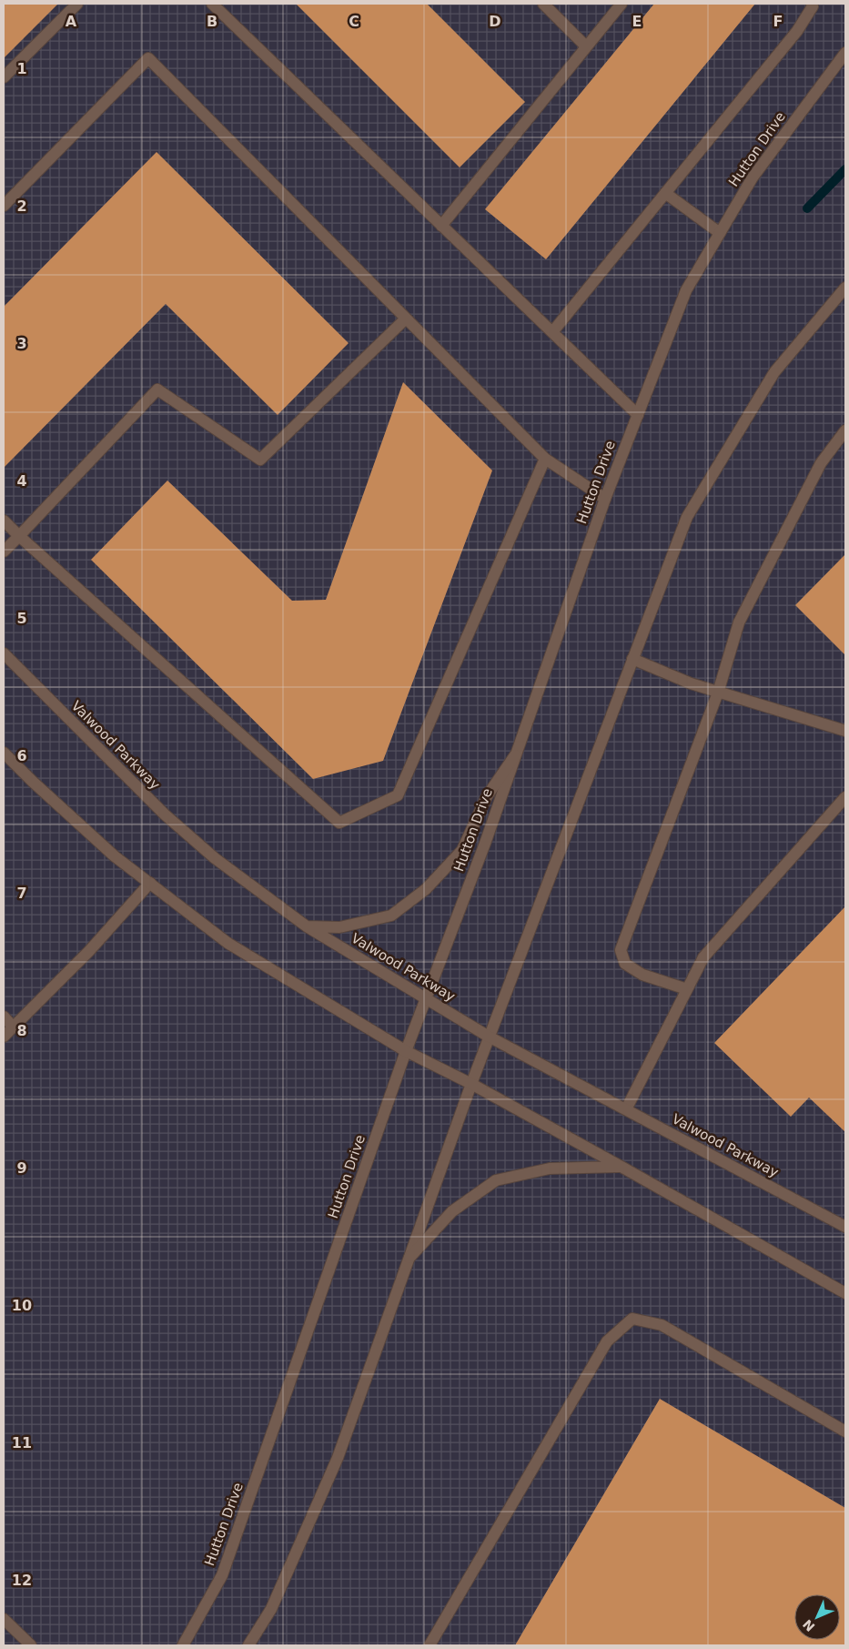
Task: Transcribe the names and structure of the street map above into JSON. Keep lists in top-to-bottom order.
{
  "streets": {
    "street": ["Hutton Drive", "Valwood Parkway"]
  },
  "crossings": [
    ["Hutton Drive", "Valwood Parkway"]
  ],
  "north": "bottom left",
  "grid": {
    "columns": [
      "A",
      "B",
      "C",
      "D",
      "E",
      "F"
    ],
    "rows": [
      "1",
      "2",
      "3",
      "4",
      "5",
      "6",
      "7",
      "8",
      "9",
      "10",
      "11",
      "12"
    ]
  }
}
